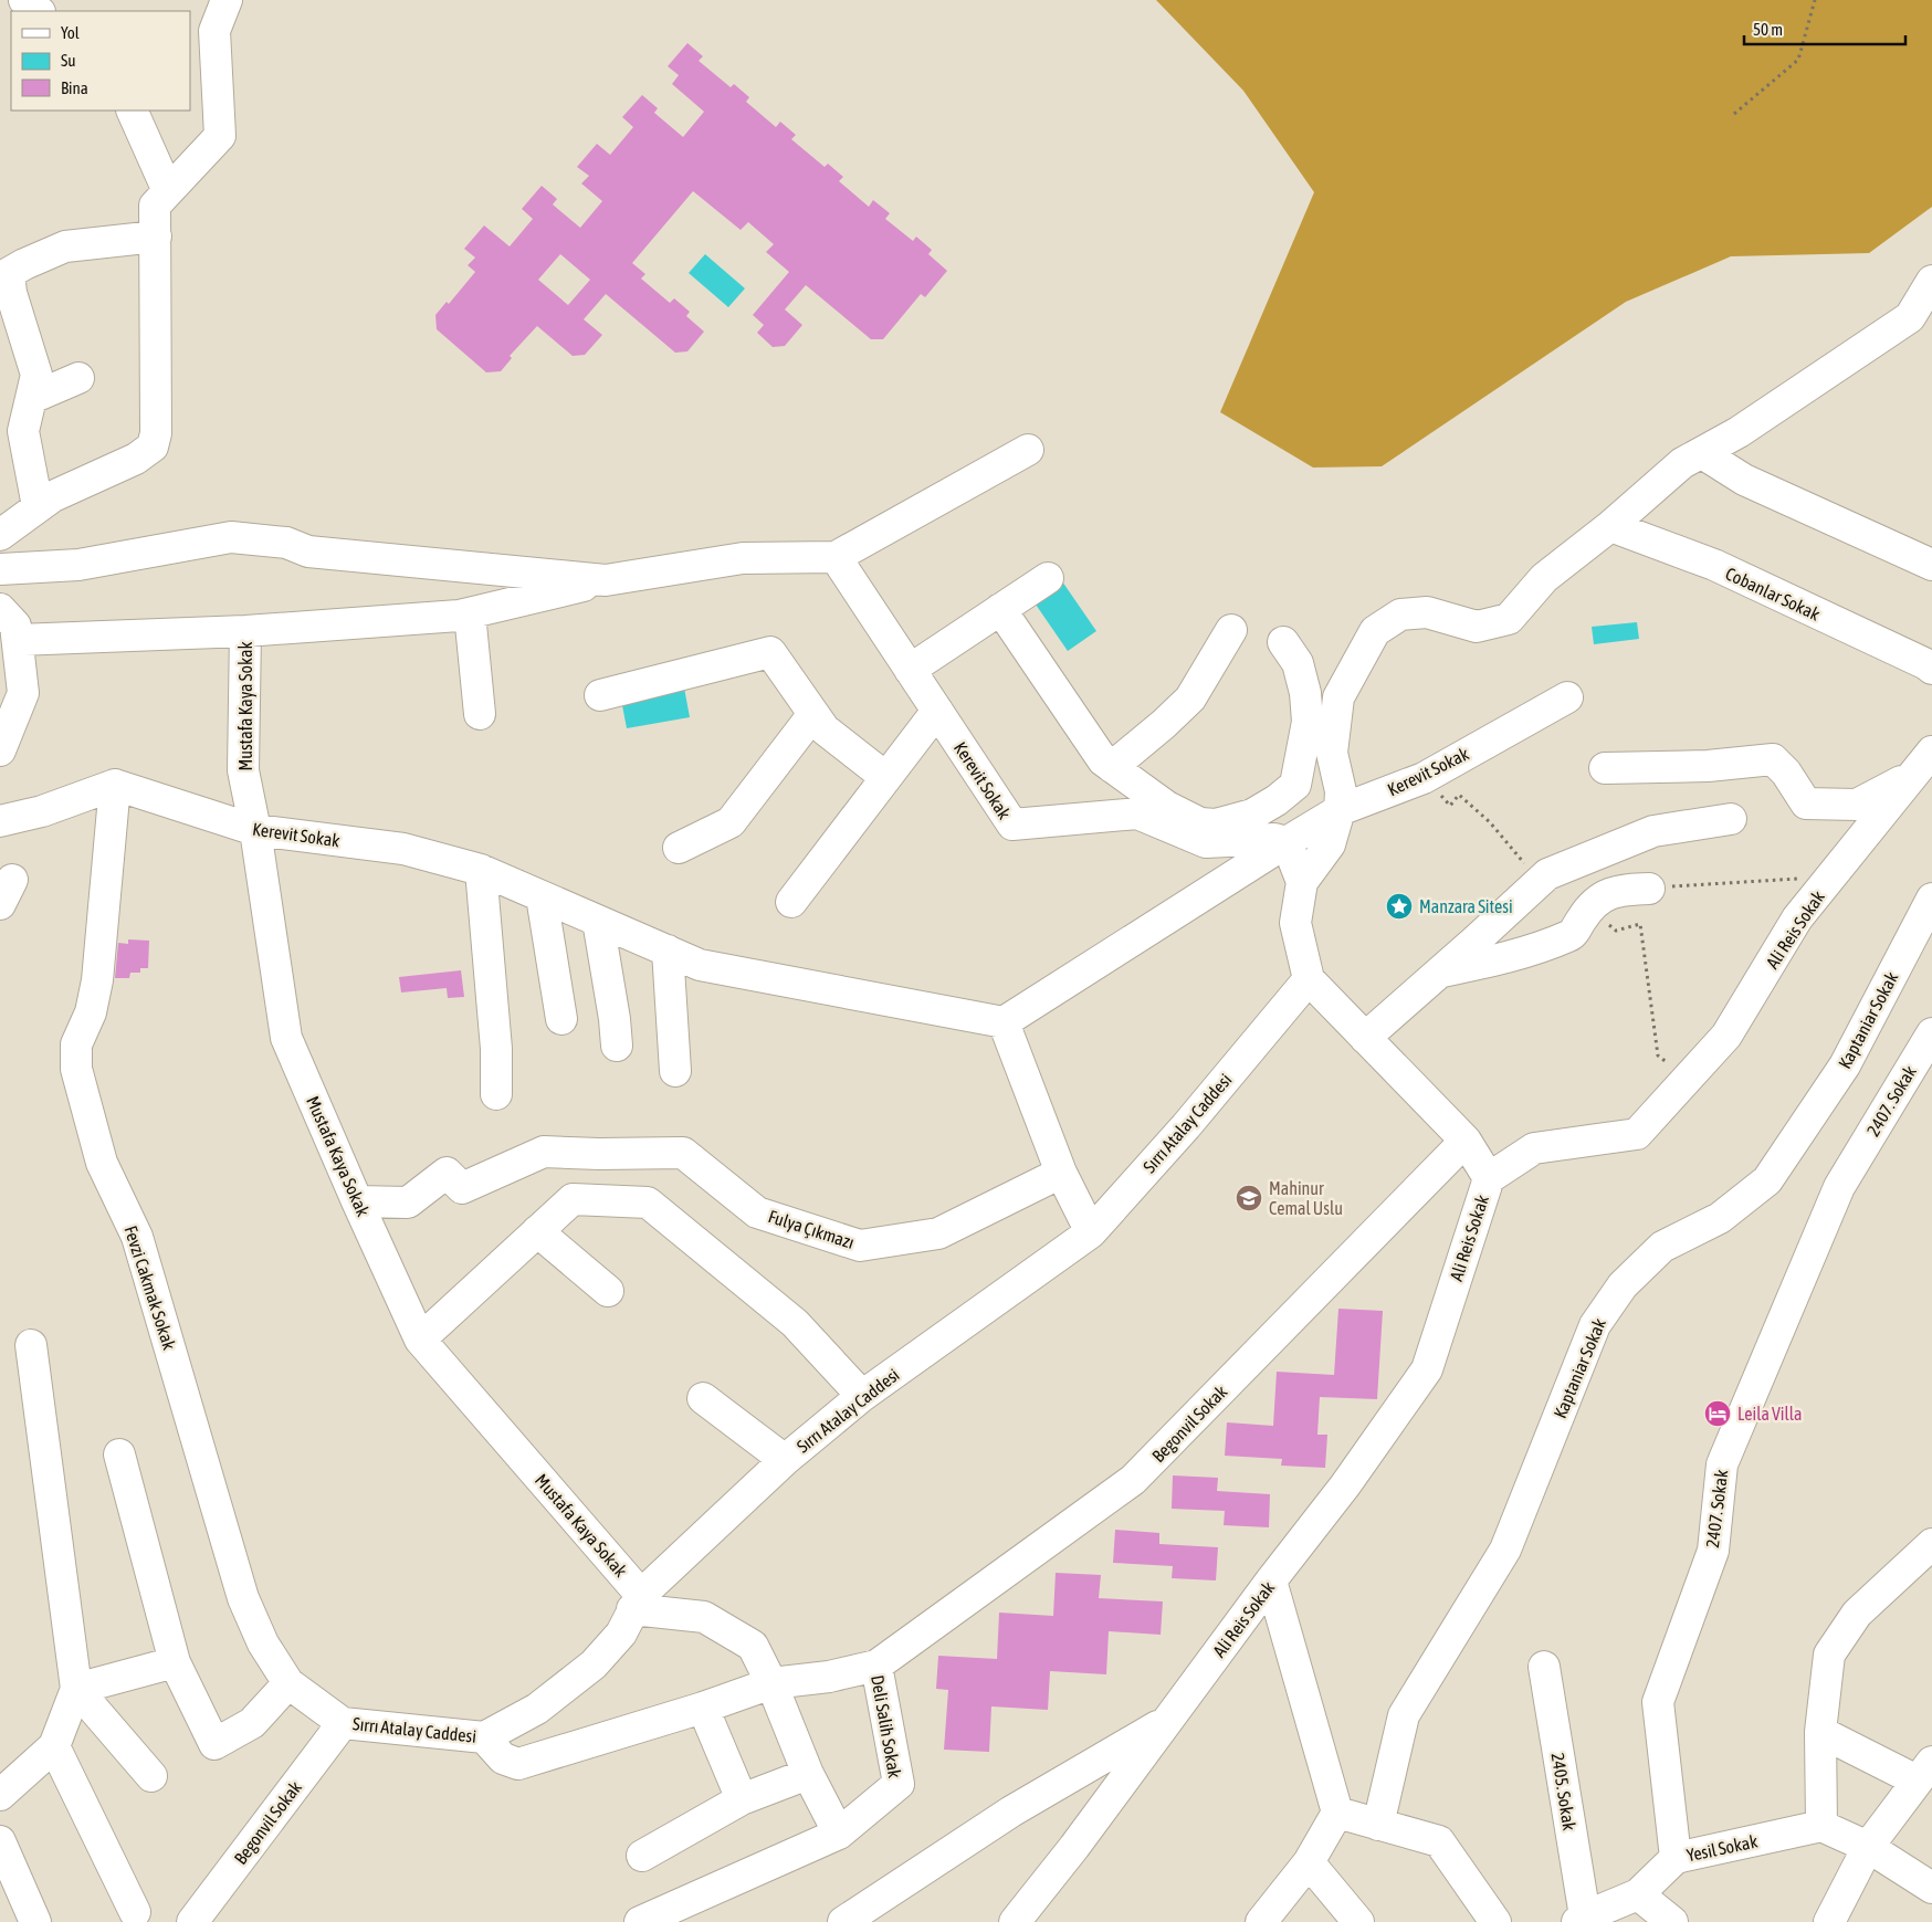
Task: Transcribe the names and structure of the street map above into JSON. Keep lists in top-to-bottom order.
{
  "streets": {
    "street": [
      "Cobanlar Sokak",
      "Mustafa Kaya Sokak",
      "Kerevit Sokak",
      "Ali Reis Sokak",
      "Kaptaniar Sokak",
      "2407. Sokak",
      "Sırrı Atalay Caddesi",
      "Fulya Çıkmazı",
      "Fevzi Cakmak Sokak",
      "Begonvil Sokak",
      "Deli Salih Sokak",
      "2405. Sokak",
      "Yesil Sokak"
    ]
  },
  "crossings": [
    ["Mustafa Kaya Sokak", "Kerevit Sokak"],
    ["Mustafa Kaya Sokak", "Sırrı Atalay Caddesi"],
    ["Mustafa Kaya Sokak", "Fulya Çıkmazı"],
    ["Kerevit Sokak", "Fevzi Cakmak Sokak"],
    ["2407. Sokak", "Yesil Sokak"],
    ["Sırrı Atalay Caddesi", "Fevzi Cakmak Sokak"],
    ["Sırrı Atalay Caddesi", "Begonvil Sokak"],
    ["Sırrı Atalay Caddesi", "Deli Salih Sokak"],
    ["Fevzi Cakmak Sokak", "Begonvil Sokak"],
    ["Begonvil Sokak", "Deli Salih Sokak"],
    ["2405. Sokak", "Yesil Sokak"]
  ],
  "places": {
    "place": ["Manzara Sitesi"],
    "school or university": ["Mahinur Cemal Uslu"],
    "hotel": ["Leila Villa"]
  },
  "legend": ["Yol", "Su", "Bina"],
  "scale_bar": "50 m"
}
